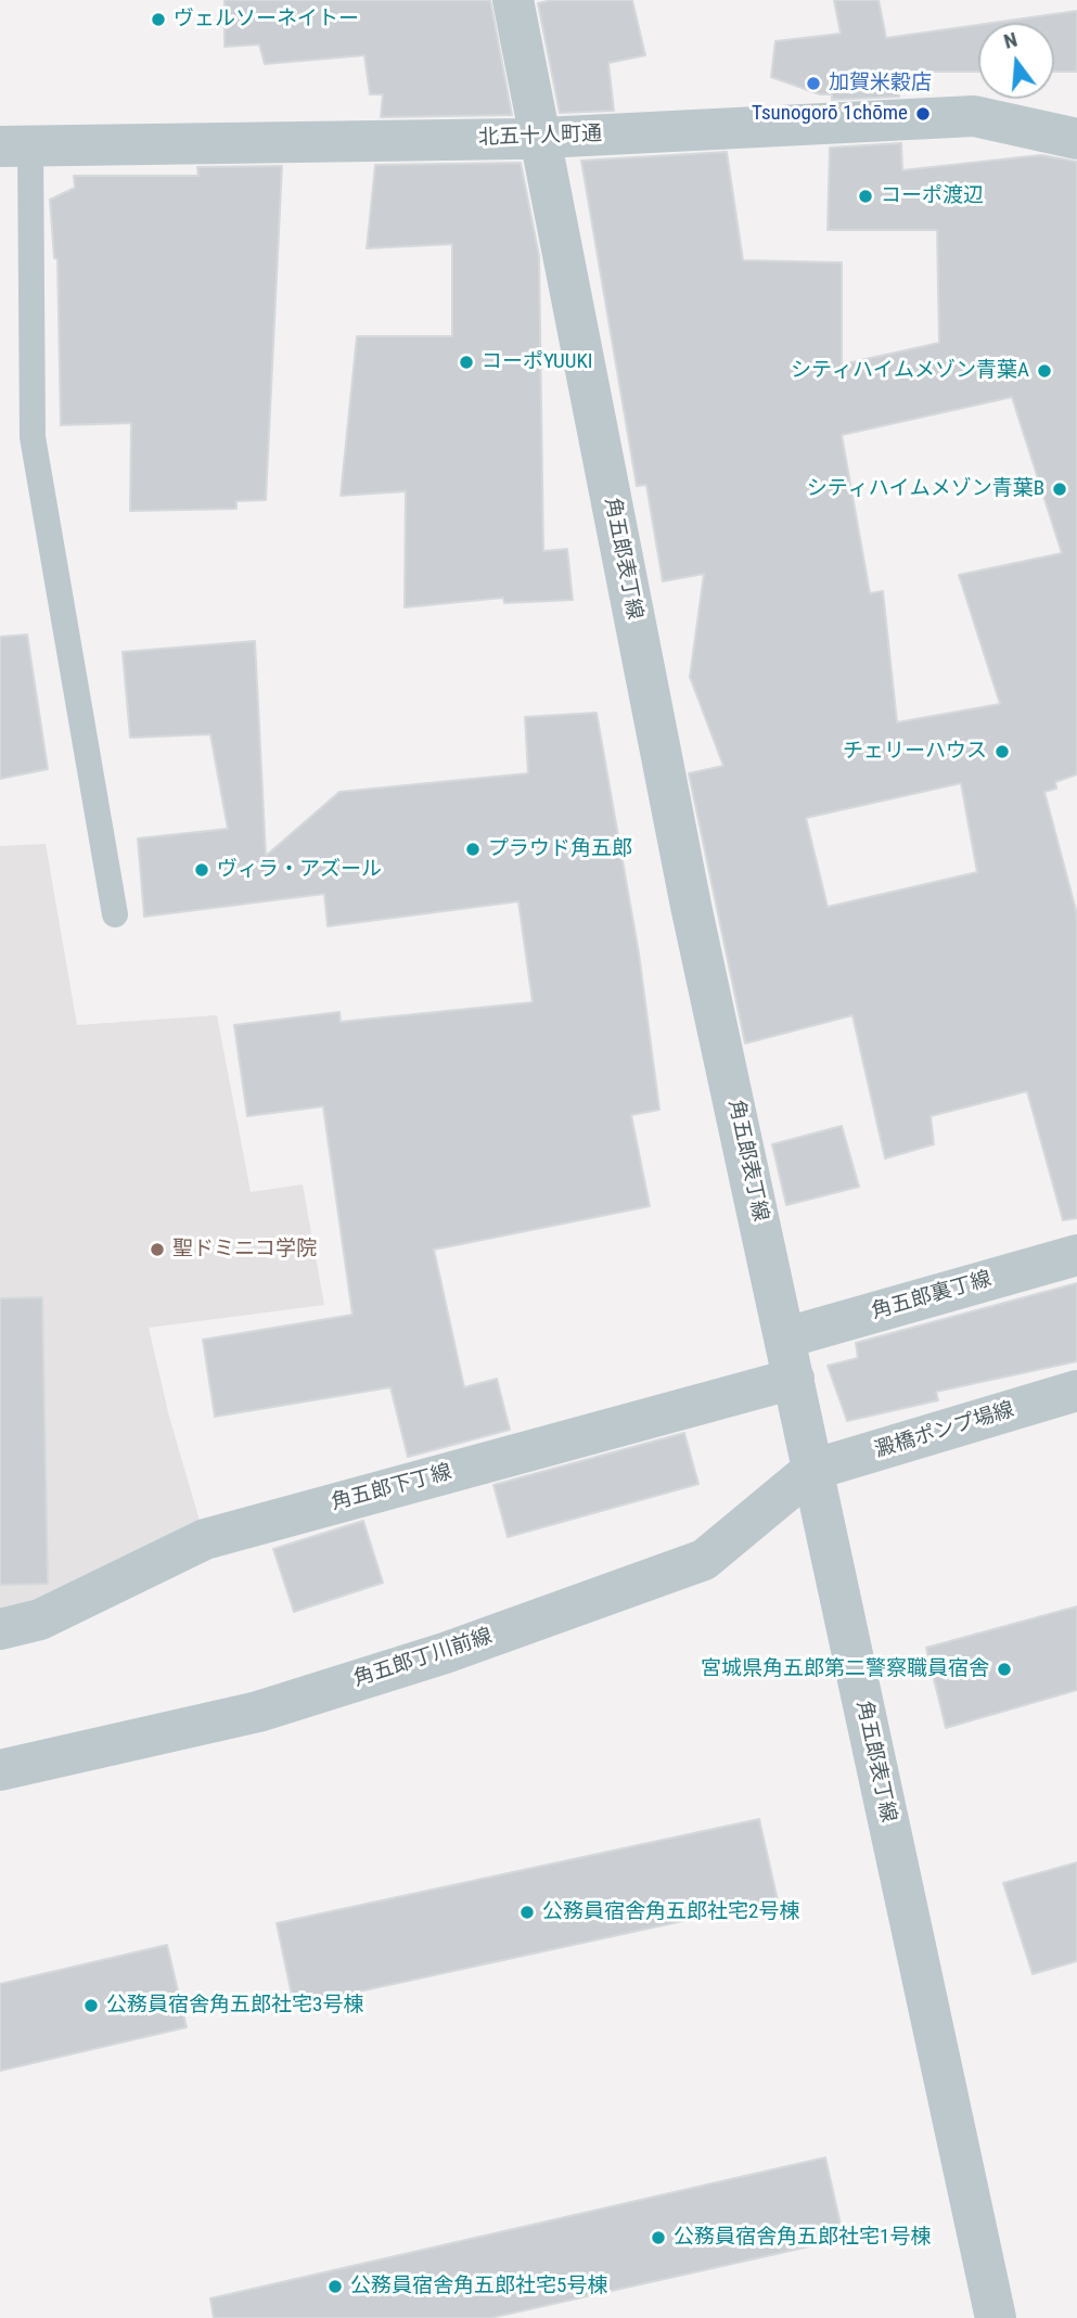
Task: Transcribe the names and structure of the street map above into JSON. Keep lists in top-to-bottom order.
{
  "streets": {
    "street": [
      "北五十人町通",
      "角五郎表丁線",
      "角五郎裏丁線",
      "澱橋ポンプ場線",
      "角五郎下丁線",
      "角五郎丁川前線"
    ]
  },
  "crossings": [
    ["北五十人町通", "角五郎表丁線"],
    ["角五郎表丁線", "角五郎裏丁線"],
    ["角五郎表丁線", "澱橋ポンプ場線"],
    ["角五郎表丁線", "角五郎下丁線"],
    ["角五郎表丁線", "角五郎丁川前線"],
    ["澱橋ポンプ場線", "角五郎丁川前線"]
  ],
  "places": [
    "ヴェルソーネイトー",
    "加賀米穀店",
    "Tsunogorō 1chōme",
    "コーポ渡辺",
    "コーポYUUKI",
    "シティハイムメゾン青葉A",
    "シティハイムメゾン青葉B",
    "チェリーハウス",
    "プラウド角五郎",
    "ヴィラ・アズール",
    "聖ドミニコ学院",
    "宮城県角五郎第二警察職員宿舎",
    "公務員宿舎角五郎社宅2号棟",
    "公務員宿舎角五郎社宅3号棟",
    "公務員宿舎角五郎社宅1号棟",
    "公務員宿舎角五郎社宅5号棟"
  ],
  "north": "top"
}
